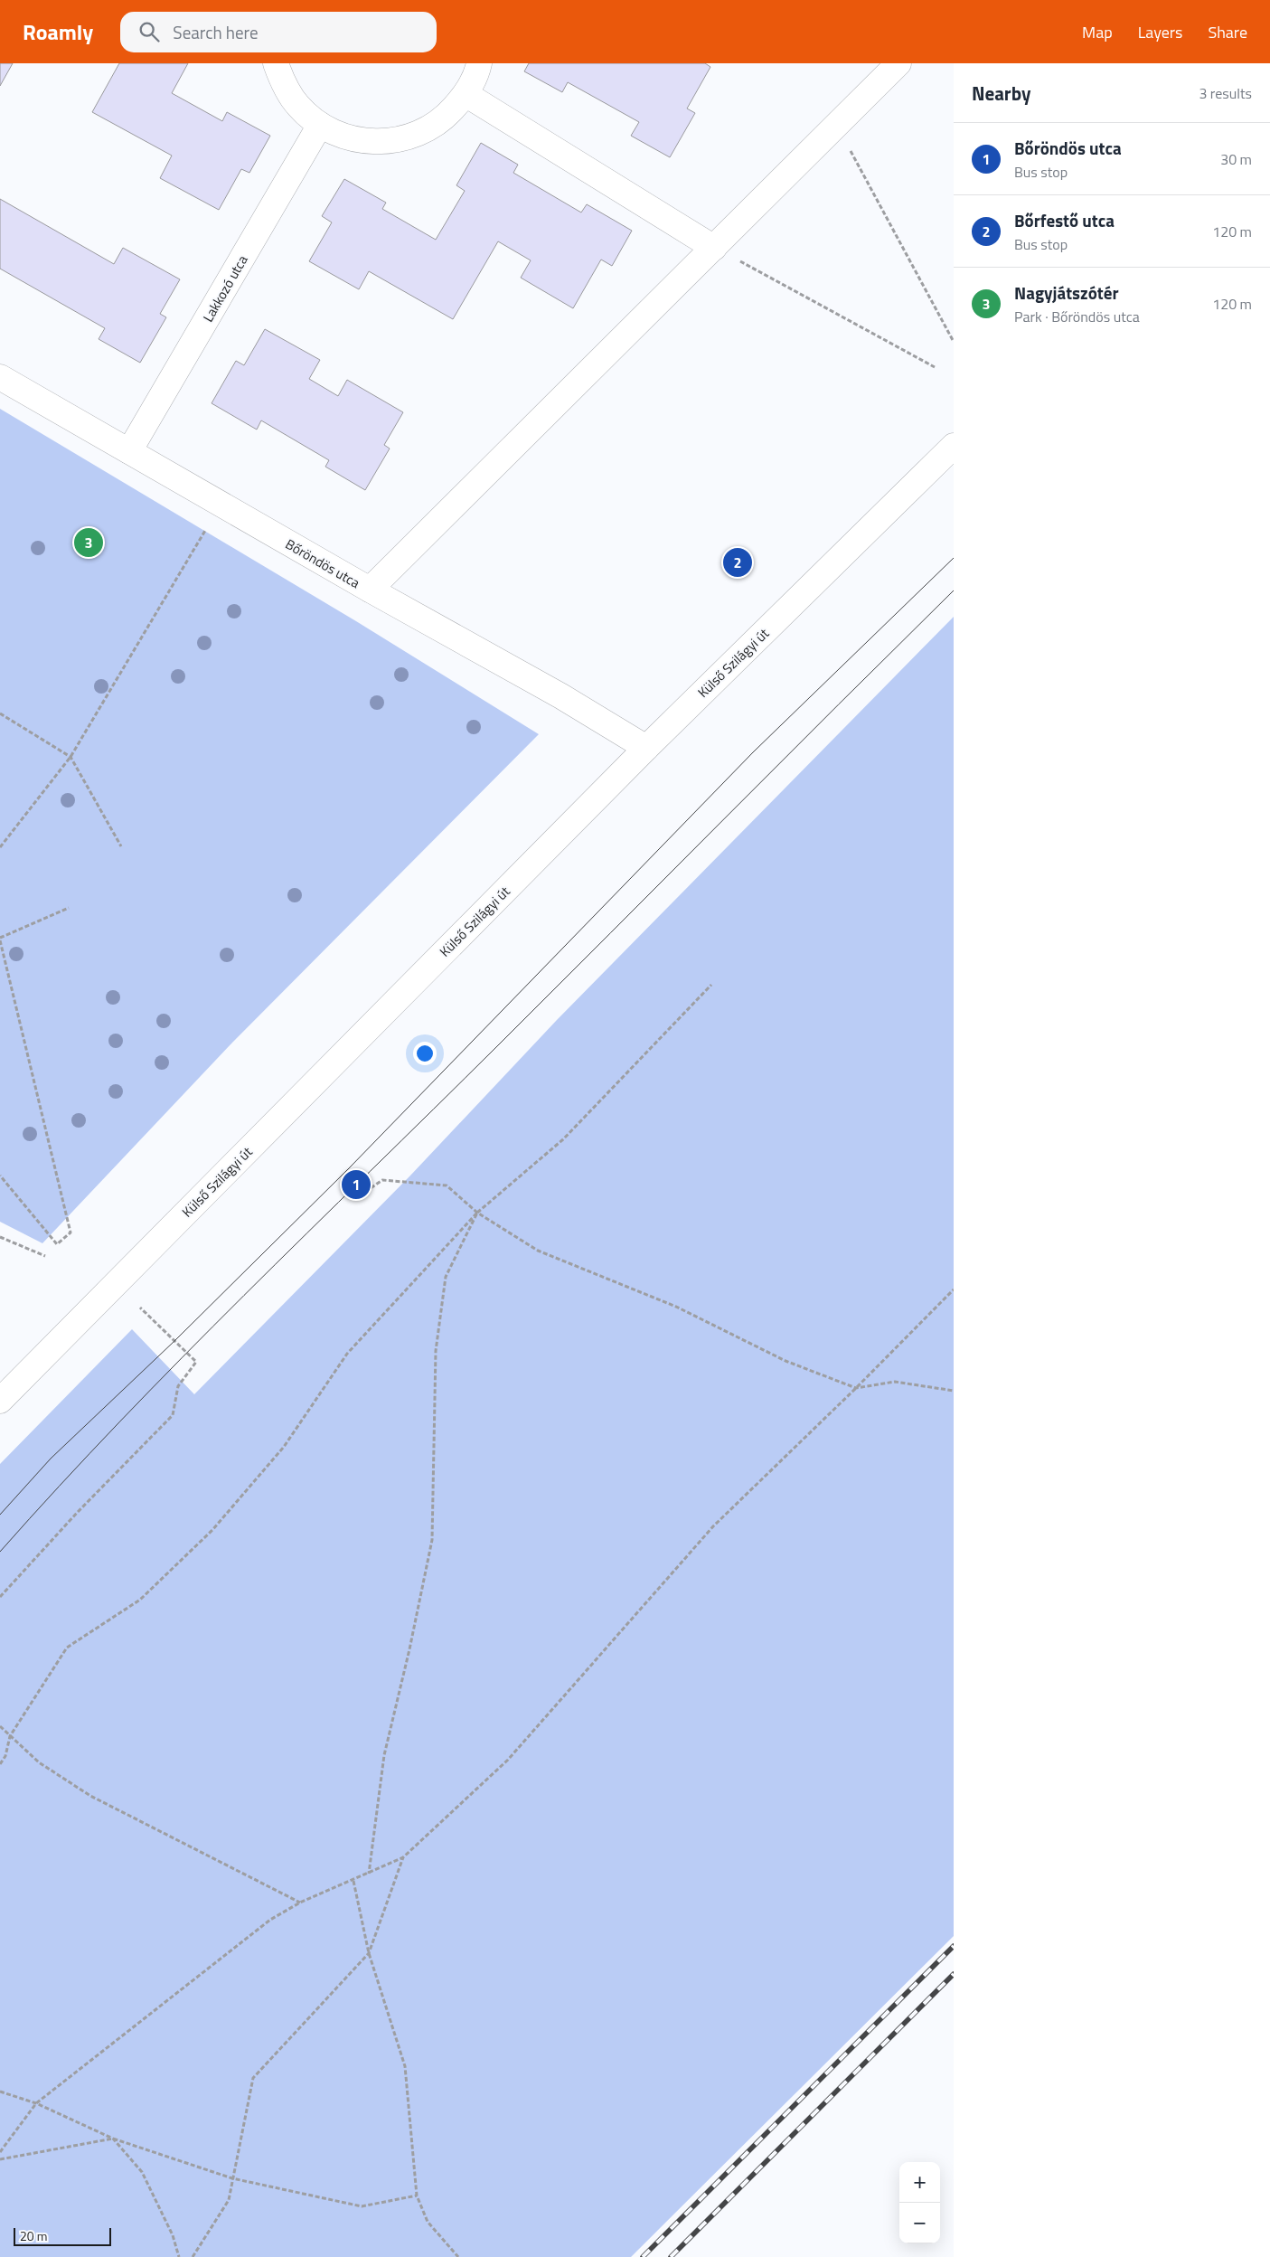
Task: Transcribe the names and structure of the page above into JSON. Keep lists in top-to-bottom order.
{
  "streets": {
    "street": ["Lakkozó utca", "Bőröndös utca", "Külső Szilágyi út"]
  },
  "crossings": [
    ["Lakkozó utca", "Bőröndös utca"],
    ["Bőröndös utca", "Külső Szilágyi út"]
  ],
  "scale_bar": "20 m",
  "page": {
    "header": "Roamly",
    "search": "Search here",
    "nav": ["Map", "Layers", "Share"],
    "heading": ["Nearby", "3 results"],
    "list": [
      {
        "mark": "1",
        "name": "Bőröndös utca",
        "note": "Bus stop",
        "value": "30 m"
      },
      {
        "mark": "2",
        "name": "Bőrfestő utca",
        "note": "Bus stop",
        "value": "120 m"
      },
      {
        "mark": "3",
        "name": "Nagyjátszótér",
        "note": "Park · Bőröndös utca",
        "value": "120 m"
      }
    ],
    "pins": ["3", "2", "1"],
    "map_buttons": ["+", "−"],
    "scale": "20 m"
  }
}
